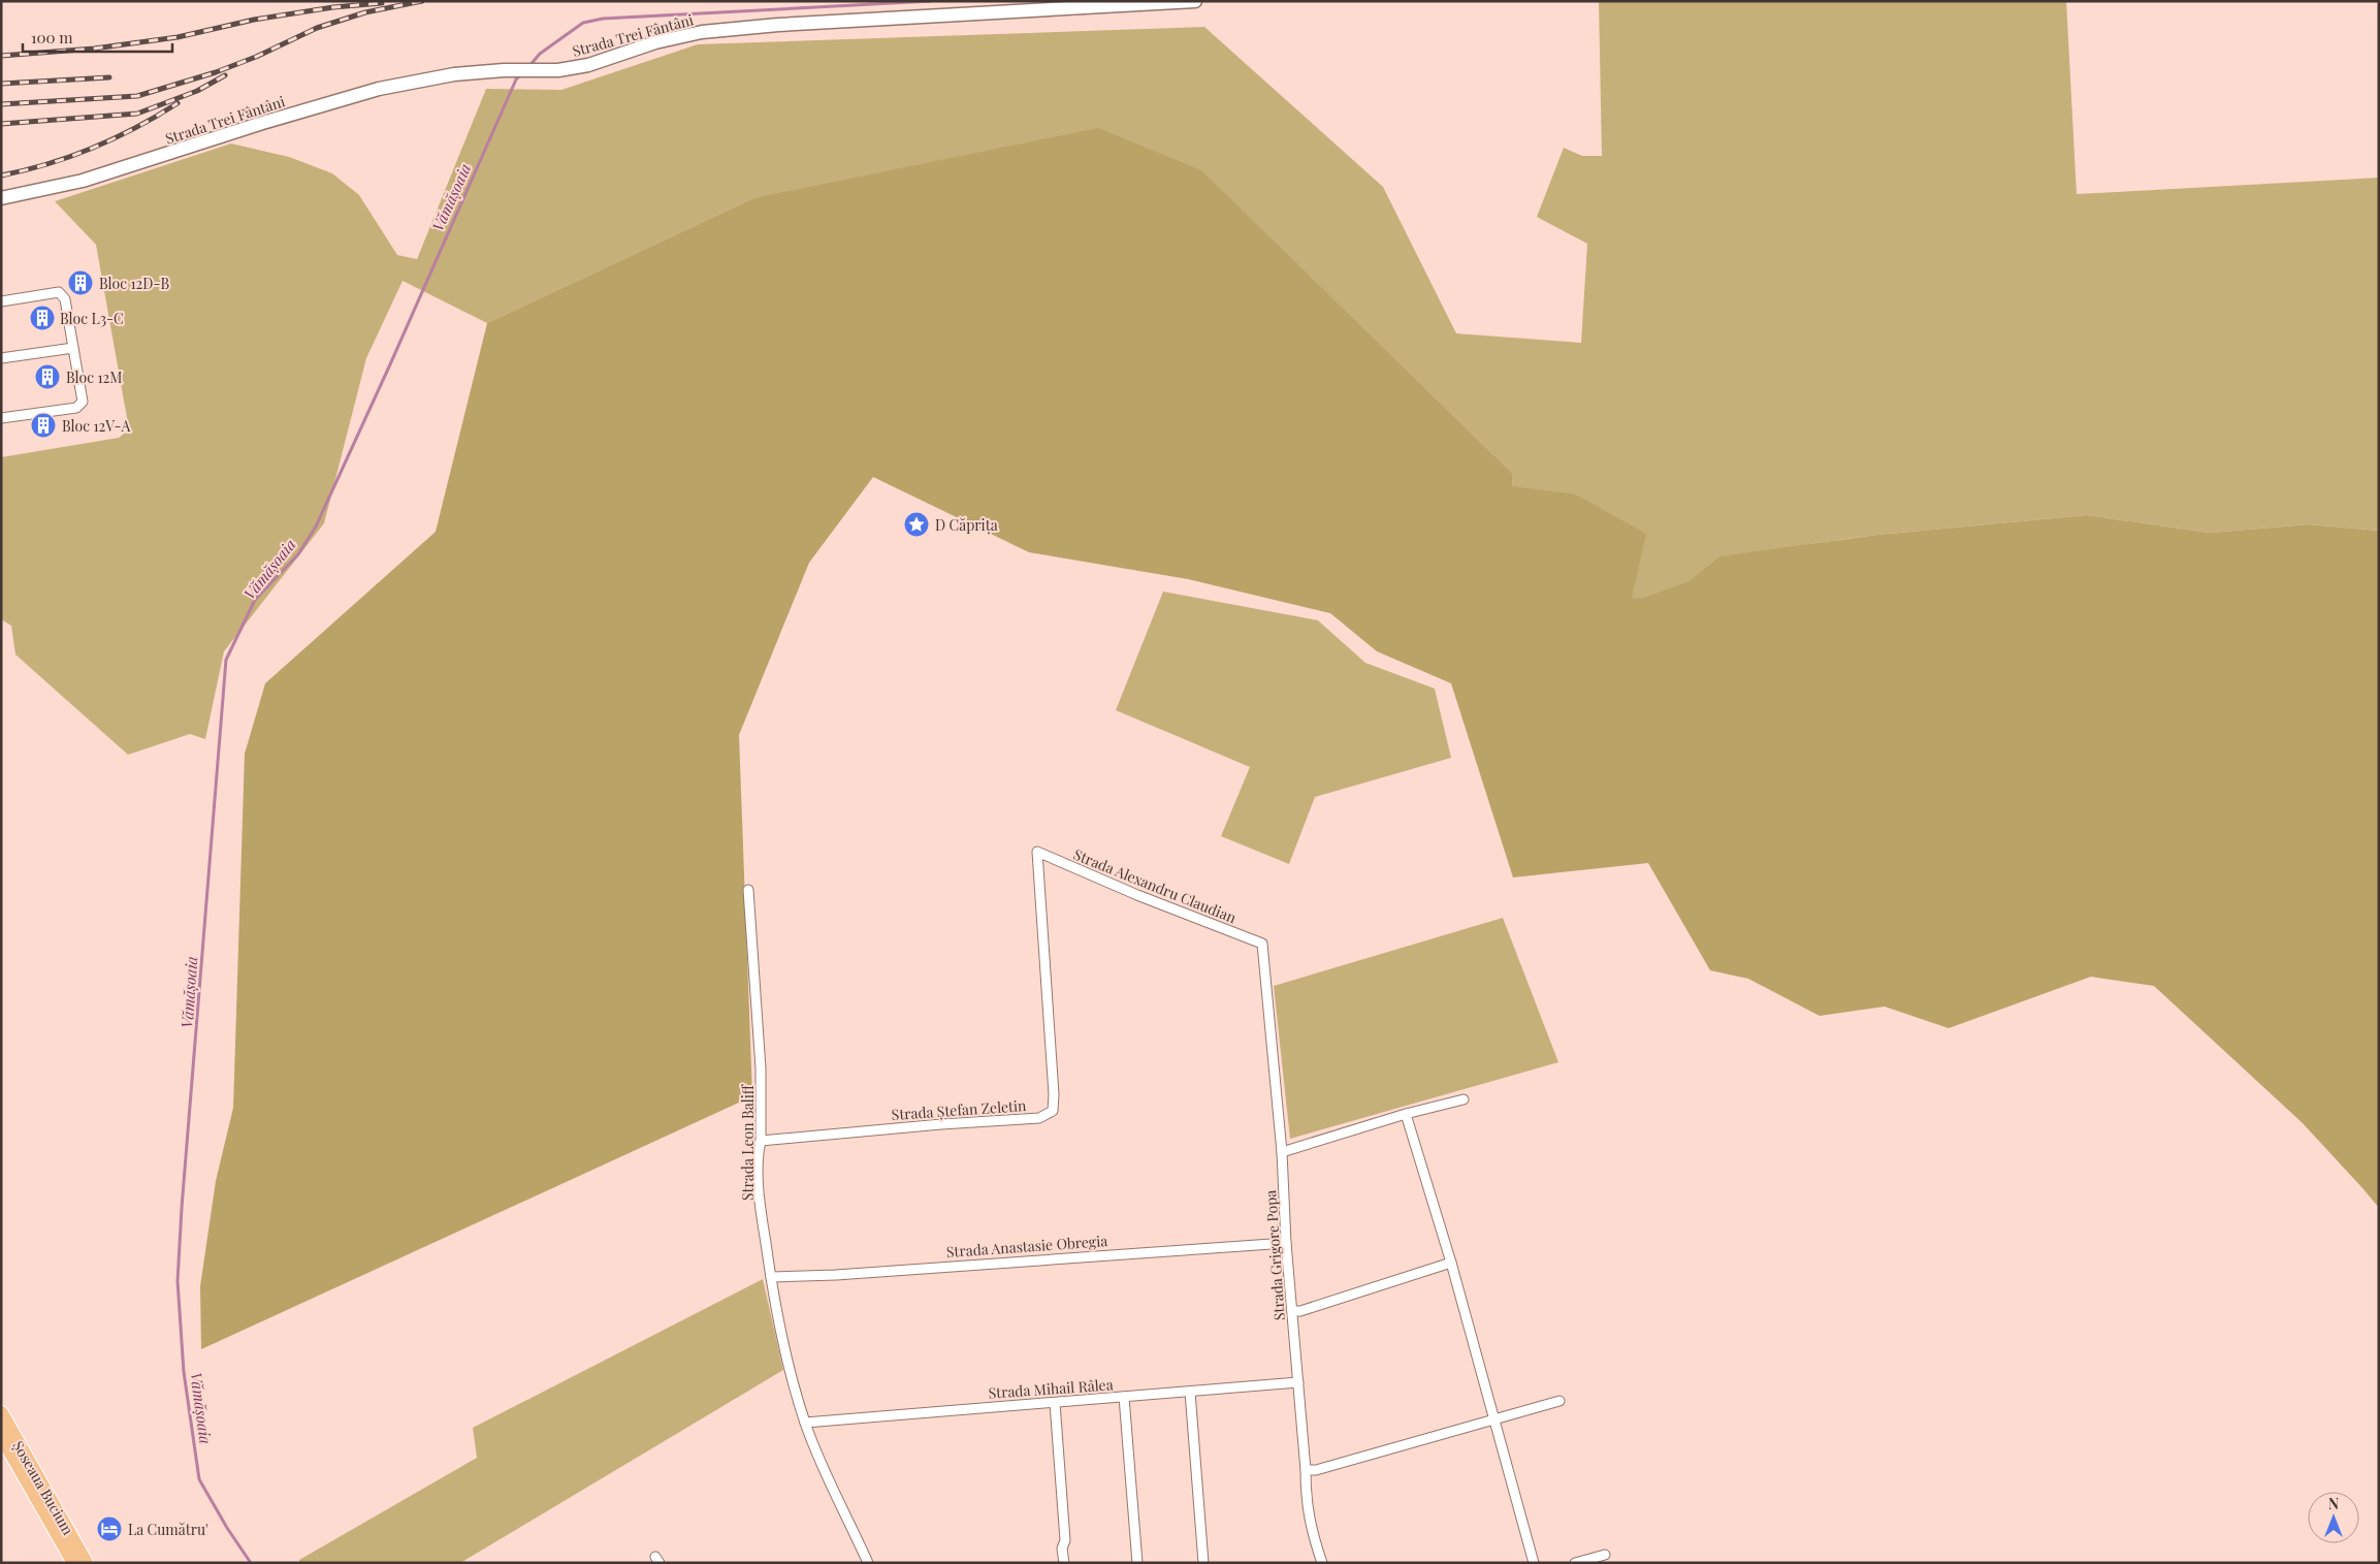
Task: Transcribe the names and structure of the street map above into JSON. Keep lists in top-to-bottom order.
{
  "streets": {
    "main road": ["Strada Trei Fântâni", "Șoseaua Bucium"],
    "street": [
      "Strada Alexandru Claudian",
      "Strada Ștefan Zeletin",
      "Strada Leon Baliff",
      "Strada Anastasie Obregia",
      "Strada Grigore Popa",
      "Strada Mihail Râlea"
    ]
  },
  "crossings": [
    ["Strada Alexandru Claudian", "Strada Ștefan Zeletin"],
    ["Strada Alexandru Claudian", "Strada Grigore Popa"],
    ["Strada Ștefan Zeletin", "Strada Leon Baliff"],
    ["Strada Leon Baliff", "Strada Anastasie Obregia"],
    ["Strada Leon Baliff", "Strada Mihail Râlea"],
    ["Strada Anastasie Obregia", "Strada Grigore Popa"],
    ["Strada Grigore Popa", "Strada Mihail Râlea"]
  ],
  "water": ["Vămășoaia"],
  "places": {
    "building": [
      "Bloc 12D-B",
      "Bloc L3-C",
      "Bloc 12M",
      "Bloc 12V-A"
    ],
    "place": ["D Căprița"],
    "hotel": ["La Cumătru'"]
  },
  "scale_bar": "100 m",
  "north": "top"
}
